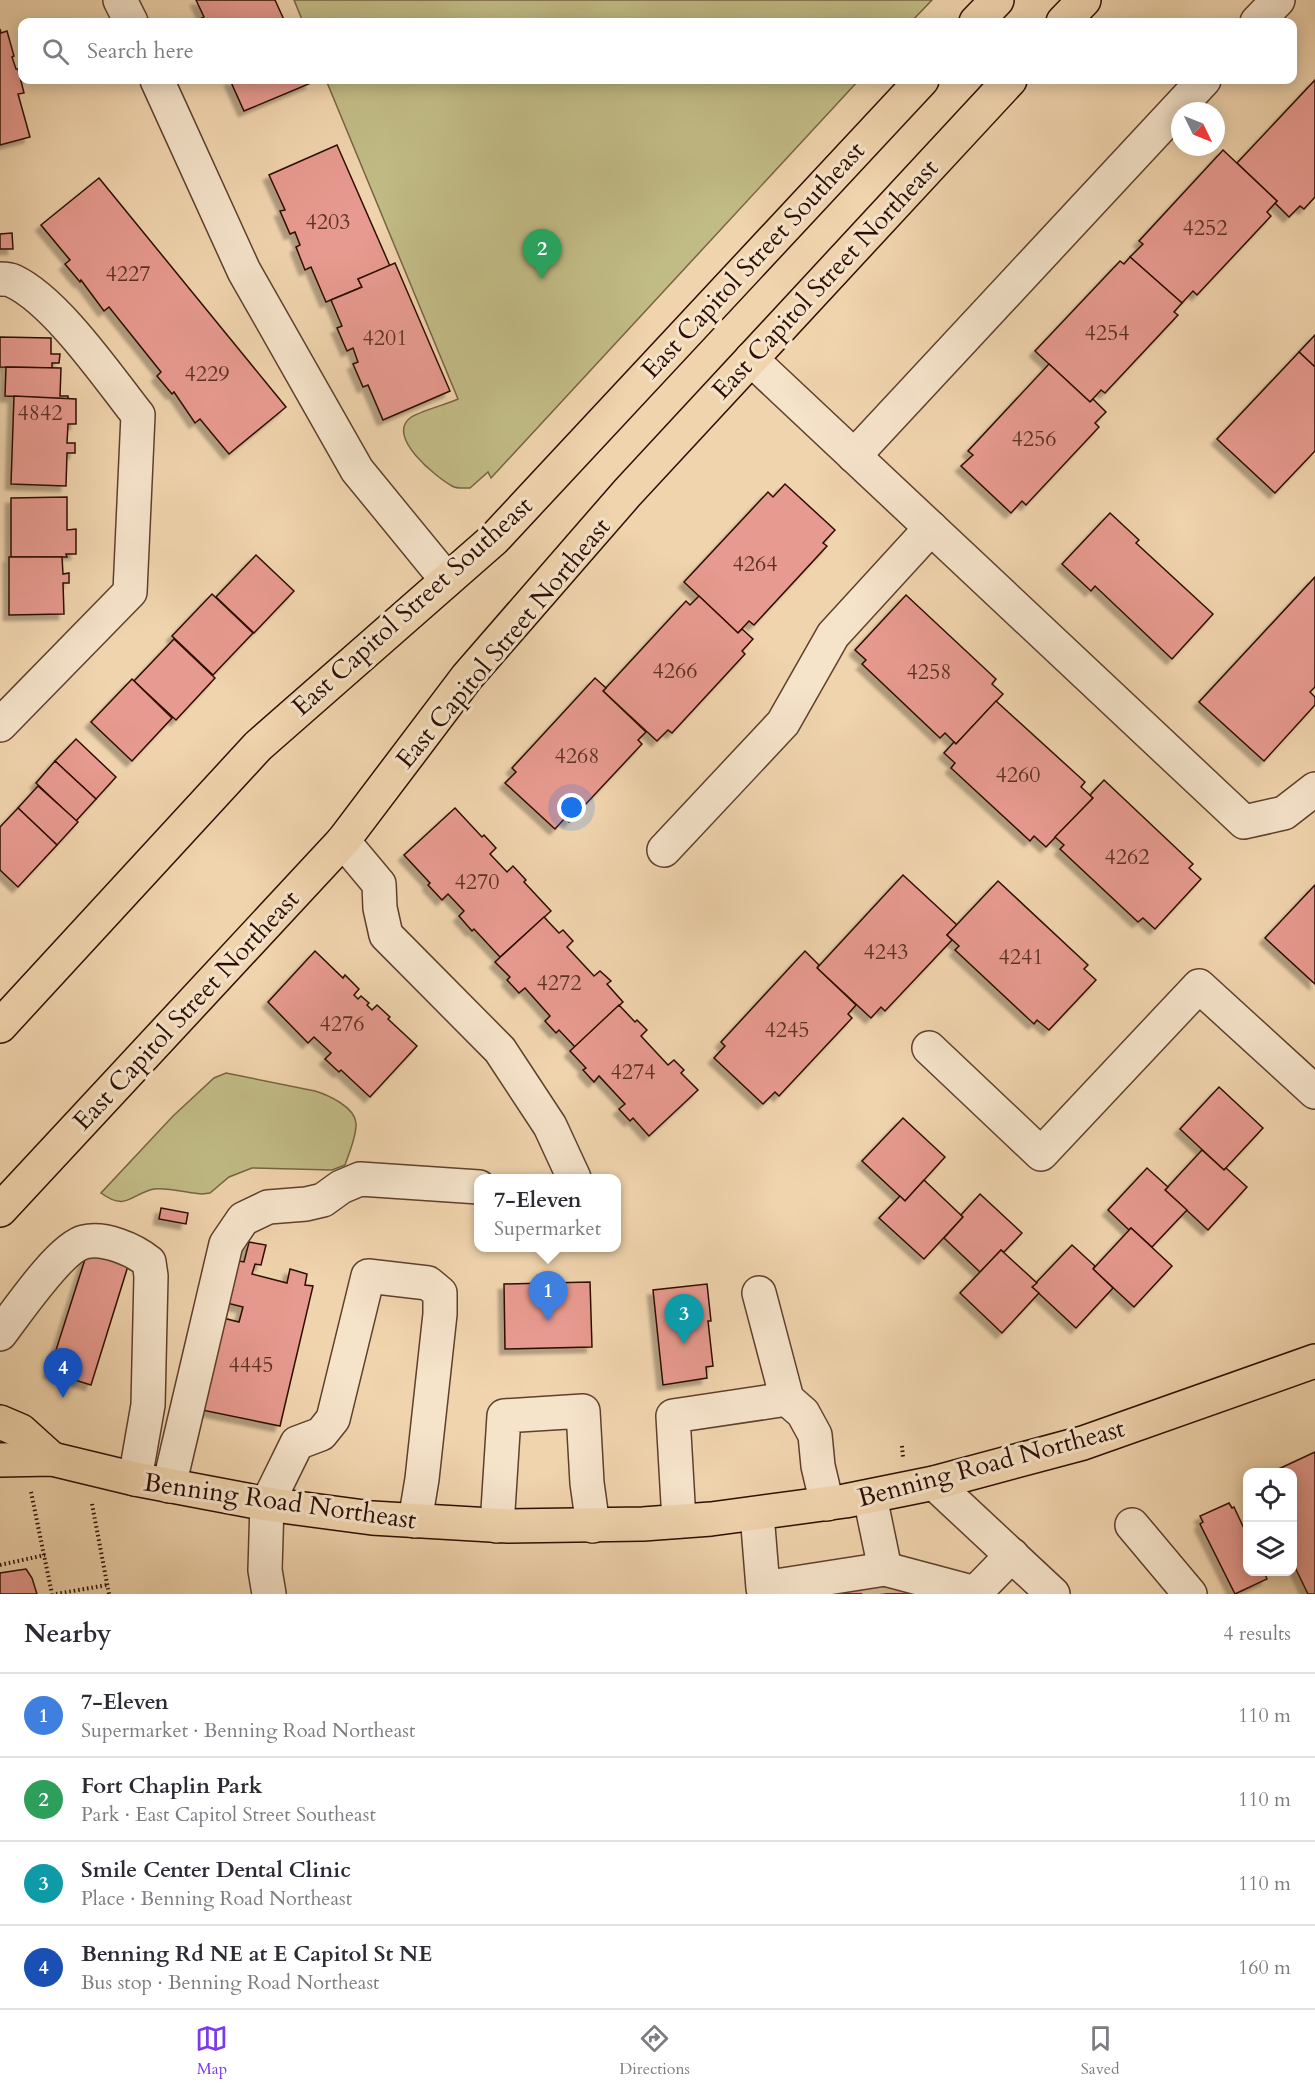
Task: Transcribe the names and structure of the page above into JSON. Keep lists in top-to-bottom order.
{
  "streets": {
    "main road": ["East Capitol Street Southeast", "East Capitol Street Northeast", "Benning Road Northeast"]
  },
  "house_numbers": [
    "4203",
    "4252",
    "4227",
    "4254",
    "4201",
    "4229",
    "4842",
    "4256",
    "4264",
    "4266",
    "4258",
    "4268",
    "4260",
    "4262",
    "4270",
    "4243",
    "4241",
    "4272",
    "4276",
    "4245",
    "4274",
    "4445"
  ],
  "north": "bottom right",
  "page": {
    "search": "Search here",
    "pins": [
      "2",
      "1",
      "3",
      "4"
    ],
    "popup": ["7-Eleven", "Supermarket"],
    "heading": ["Nearby", "4 results"],
    "list": [
      {
        "mark": "1",
        "name": "7-Eleven",
        "note": "Supermarket · Benning Road Northeast",
        "value": "110 m"
      },
      {
        "mark": "2",
        "name": "Fort Chaplin Park",
        "note": "Park · East Capitol Street Southeast",
        "value": "110 m"
      },
      {
        "mark": "3",
        "name": "Smile Center Dental Clinic",
        "note": "Place · Benning Road Northeast",
        "value": "110 m"
      },
      {
        "mark": "4",
        "name": "Benning Rd NE at E Capitol St NE",
        "note": "Bus stop · Benning Road Northeast",
        "value": "160 m"
      }
    ],
    "nav": ["Map", "Directions", "Saved"]
  }
}
